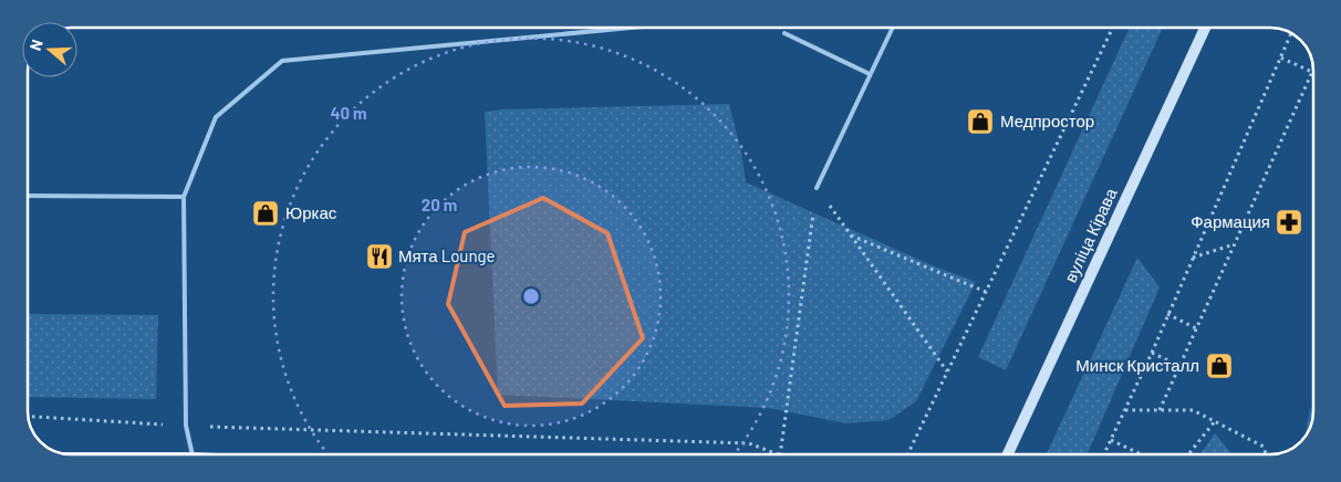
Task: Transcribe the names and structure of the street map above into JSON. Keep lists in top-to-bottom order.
{
  "streets": {
    "main road": ["вуліца Кірава"]
  },
  "places": {
    "shop": ["Медпростор", "Юркас", "Минск Кристалл"],
    "pharmacy": ["Фармация"],
    "restaurant": ["Мята Lounge"]
  },
  "north": "left",
  "rings": ["40 m", "20 m"]
}
